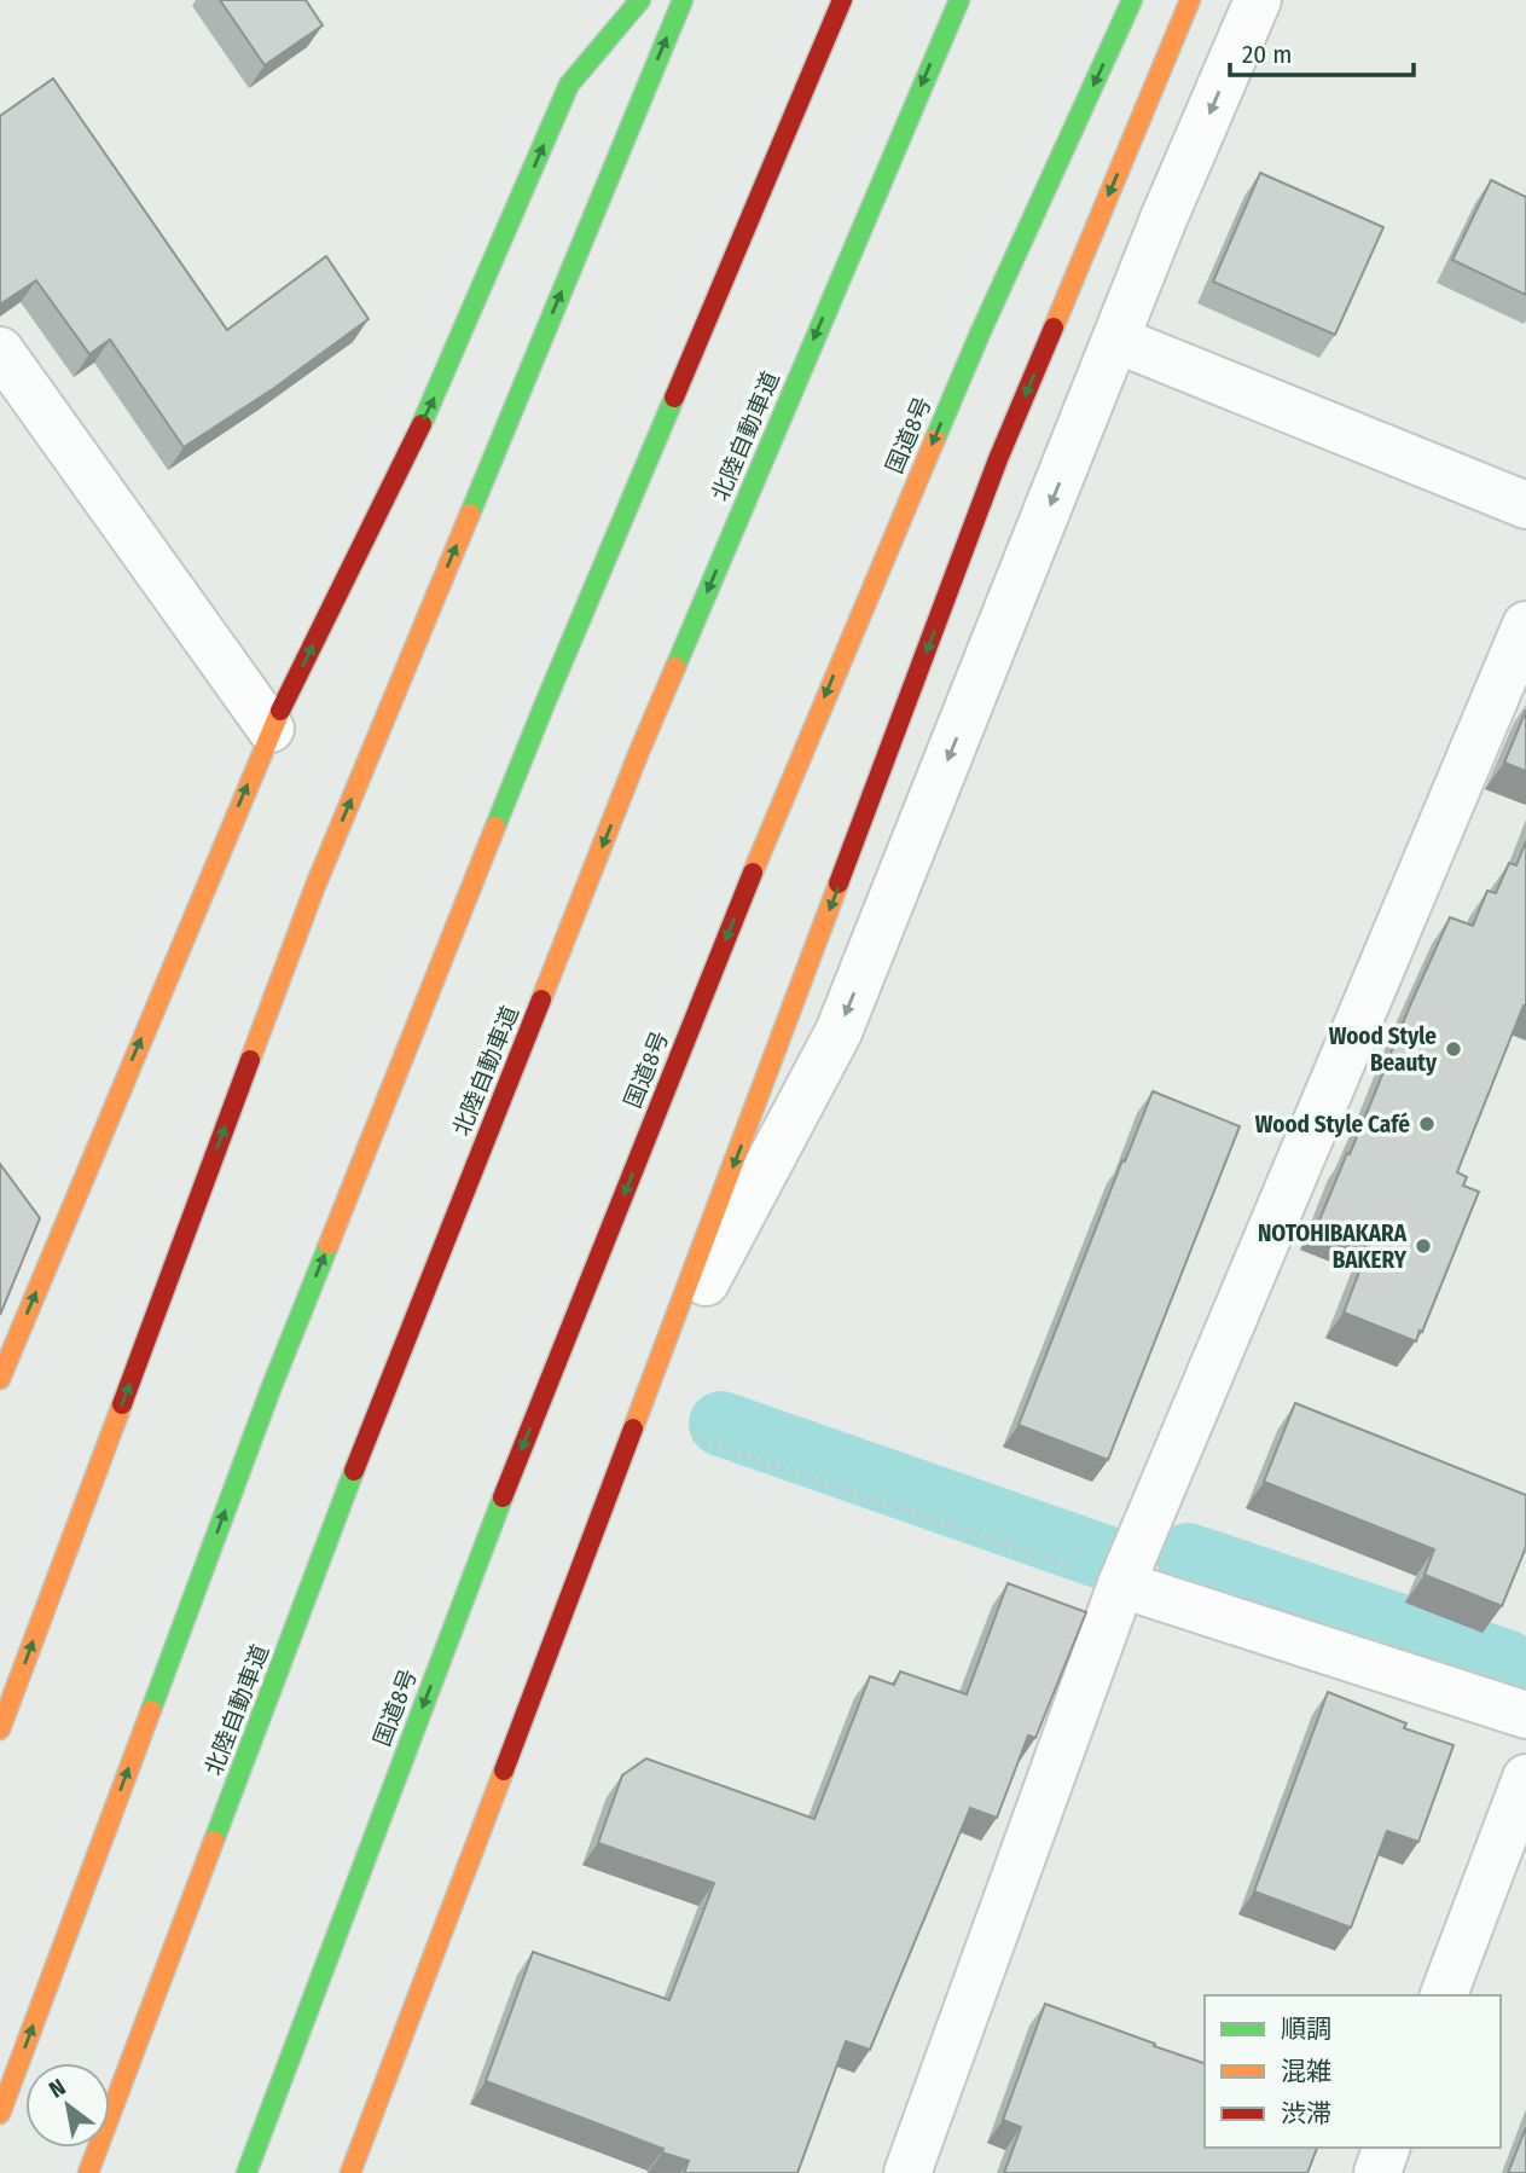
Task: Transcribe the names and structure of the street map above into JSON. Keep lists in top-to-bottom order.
{
  "streets": {
    "highway": ["国道8号", "北陸自動車道"]
  },
  "places": ["Wood Style Beauty", "Wood Style Café", "NOTOHIBAKARA BAKERY"],
  "legend": ["順調", "混雑", "渋滞"],
  "scale_bar": "20 m",
  "north": "top left"
}
